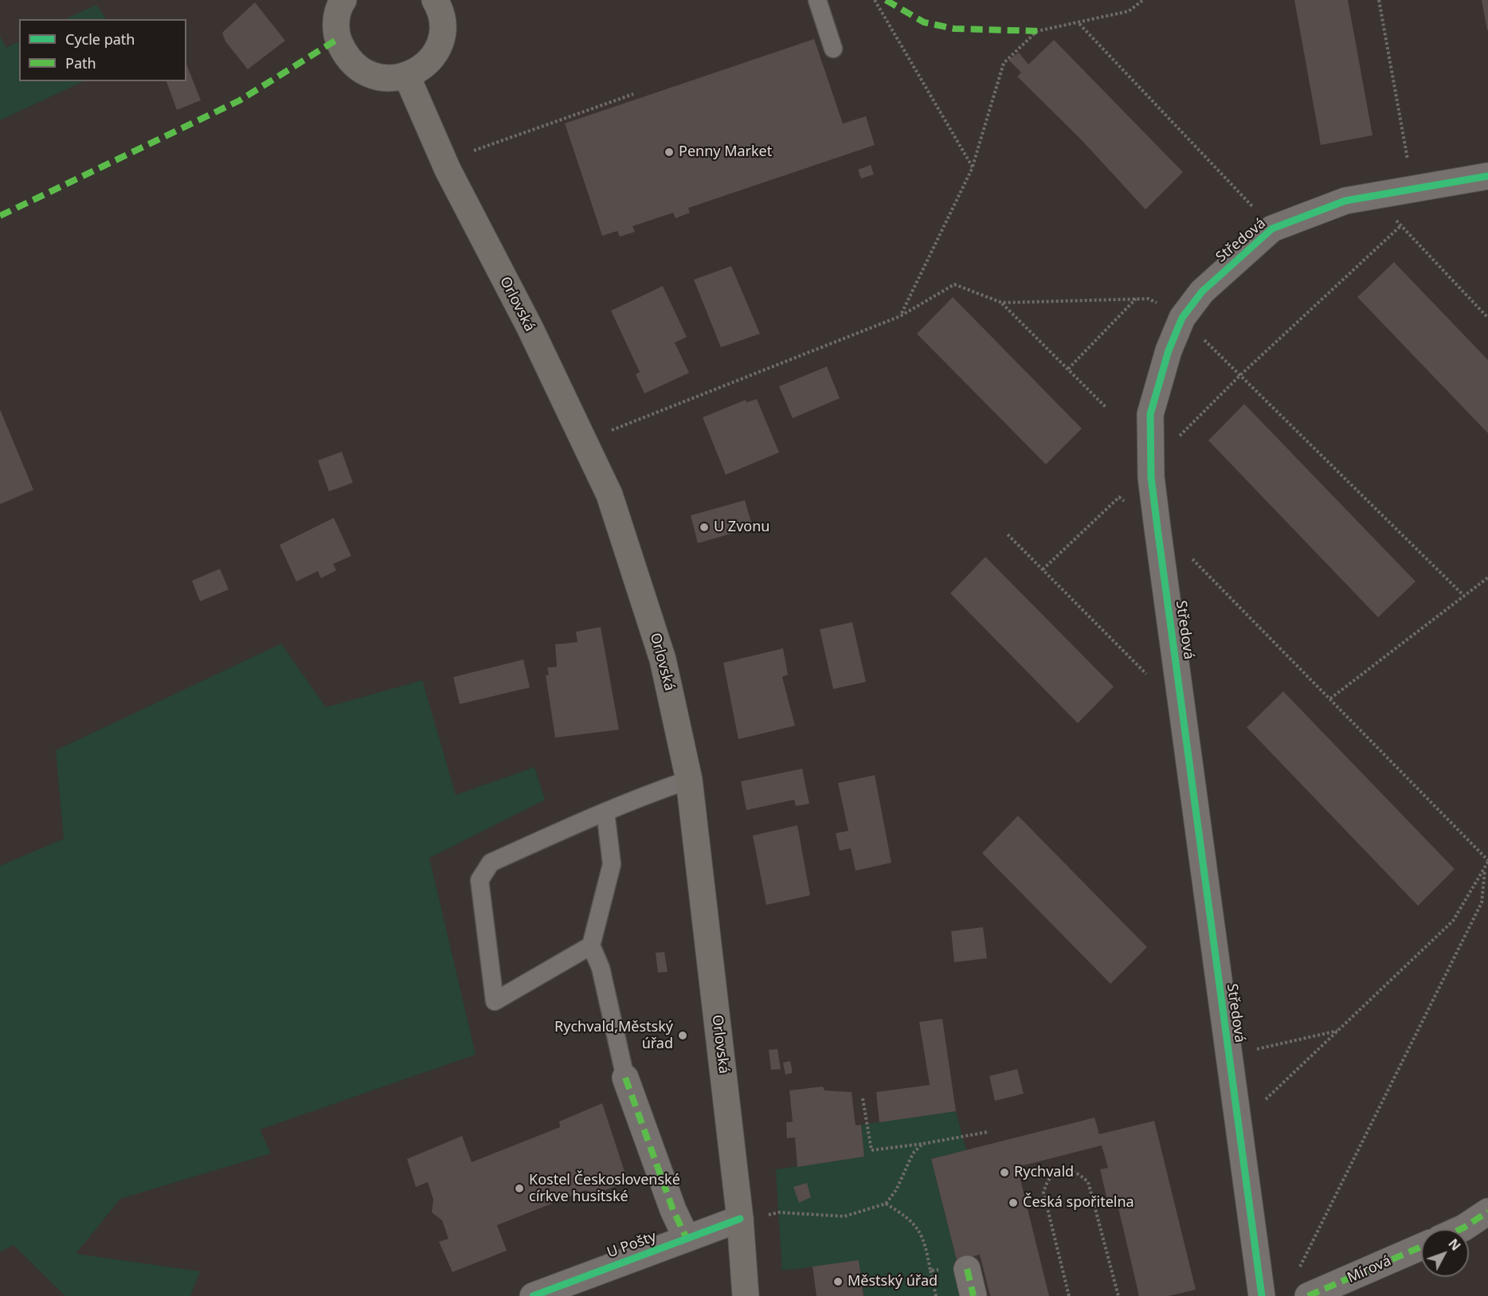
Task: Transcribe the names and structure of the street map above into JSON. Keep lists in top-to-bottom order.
{
  "streets": {
    "main road": ["Orlovská"],
    "street": ["Středová", "U Pošty", "Mírová"]
  },
  "crossings": [
    ["Orlovská", "U Pošty"]
  ],
  "places": [
    "Penny Market",
    "U Zvonu",
    "Rychvald,Městský úřad",
    "Rychvald",
    "Kostel Československé církve husitské",
    "Česká spořitelna",
    "Městský úřad"
  ],
  "legend": ["Cycle path", "Path"],
  "north": "top right"
}
